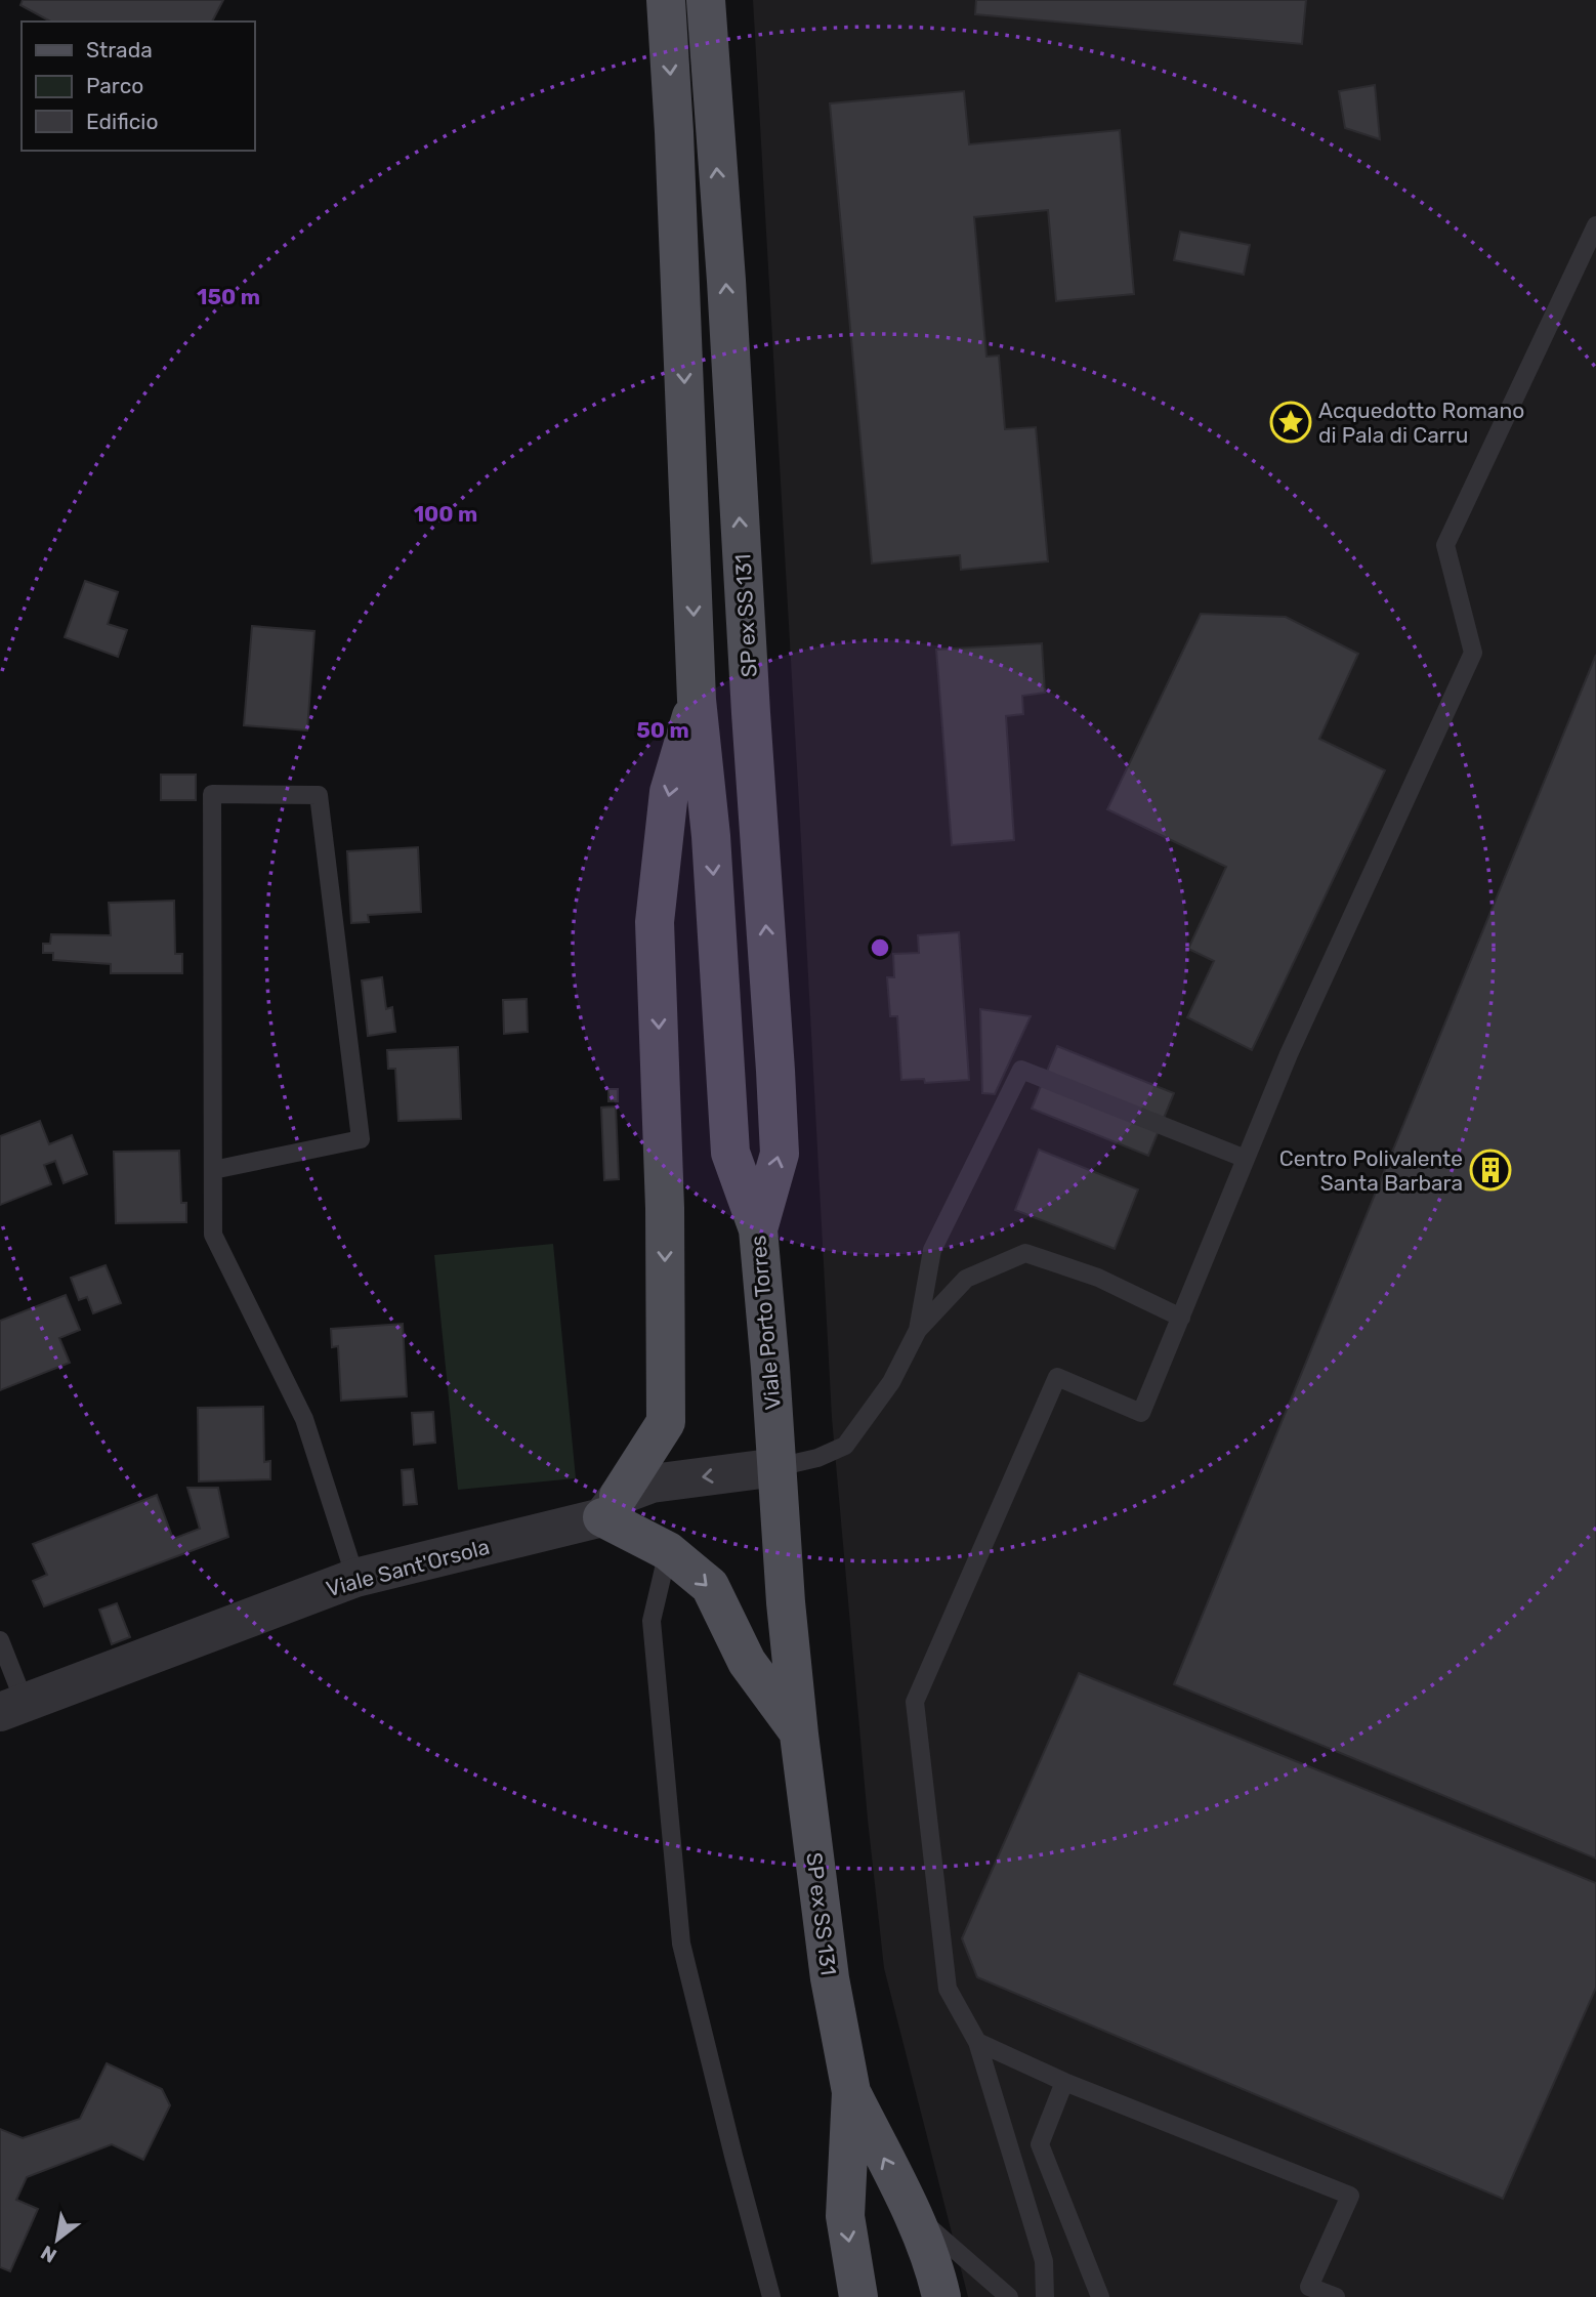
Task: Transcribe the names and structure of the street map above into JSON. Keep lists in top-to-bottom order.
{
  "streets": {
    "main road": ["SP ex SS 131", "Viale Porto Torres"],
    "street": ["Viale Sant'Orsola"]
  },
  "crossings": [
    ["SP ex SS 131", "Viale Porto Torres"],
    ["Viale Porto Torres", "Viale Sant'Orsola"]
  ],
  "places": {
    "place": ["Acquedotto Romano di Pala di Carru"],
    "building": ["Centro Polivalente Santa Barbara"]
  },
  "legend": ["Strada", "Parco", "Edificio"],
  "north": "bottom left",
  "rings": ["150 m", "100 m", "50 m"]
}
